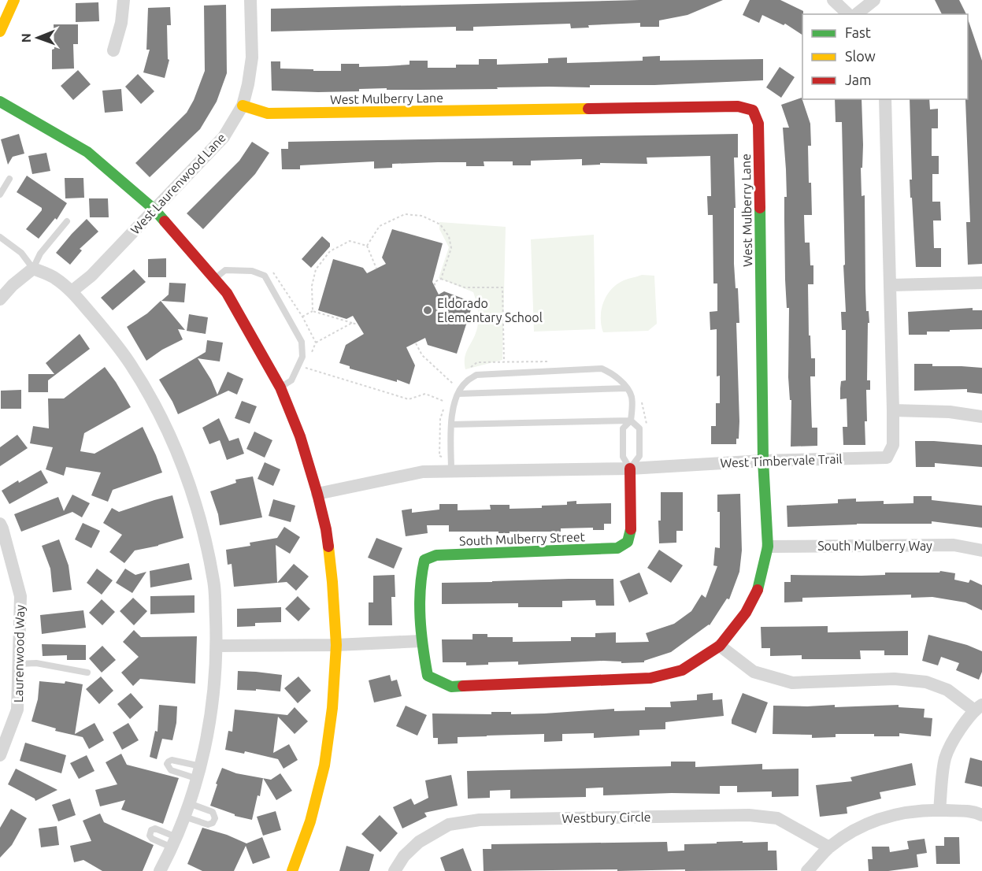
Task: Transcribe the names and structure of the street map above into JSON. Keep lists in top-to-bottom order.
{
  "streets": {
    "street": [
      "West Mulberry Lane",
      "West Laurenwood Lane",
      "West Timbervale Trail",
      "South Mulberry Street",
      "South Mulberry Way",
      "Laurenwood Way",
      "Westbury Circle"
    ]
  },
  "crossings": [
    ["West Mulberry Lane", "West Laurenwood Lane"],
    ["West Mulberry Lane", "West Timbervale Trail"],
    ["West Mulberry Lane", "South Mulberry Street"],
    ["West Mulberry Lane", "South Mulberry Way"],
    ["West Timbervale Trail", "South Mulberry Street"]
  ],
  "places": ["Eldorado Elementary School"],
  "legend": ["Fast", "Slow", "Jam"],
  "north": "left"
}
